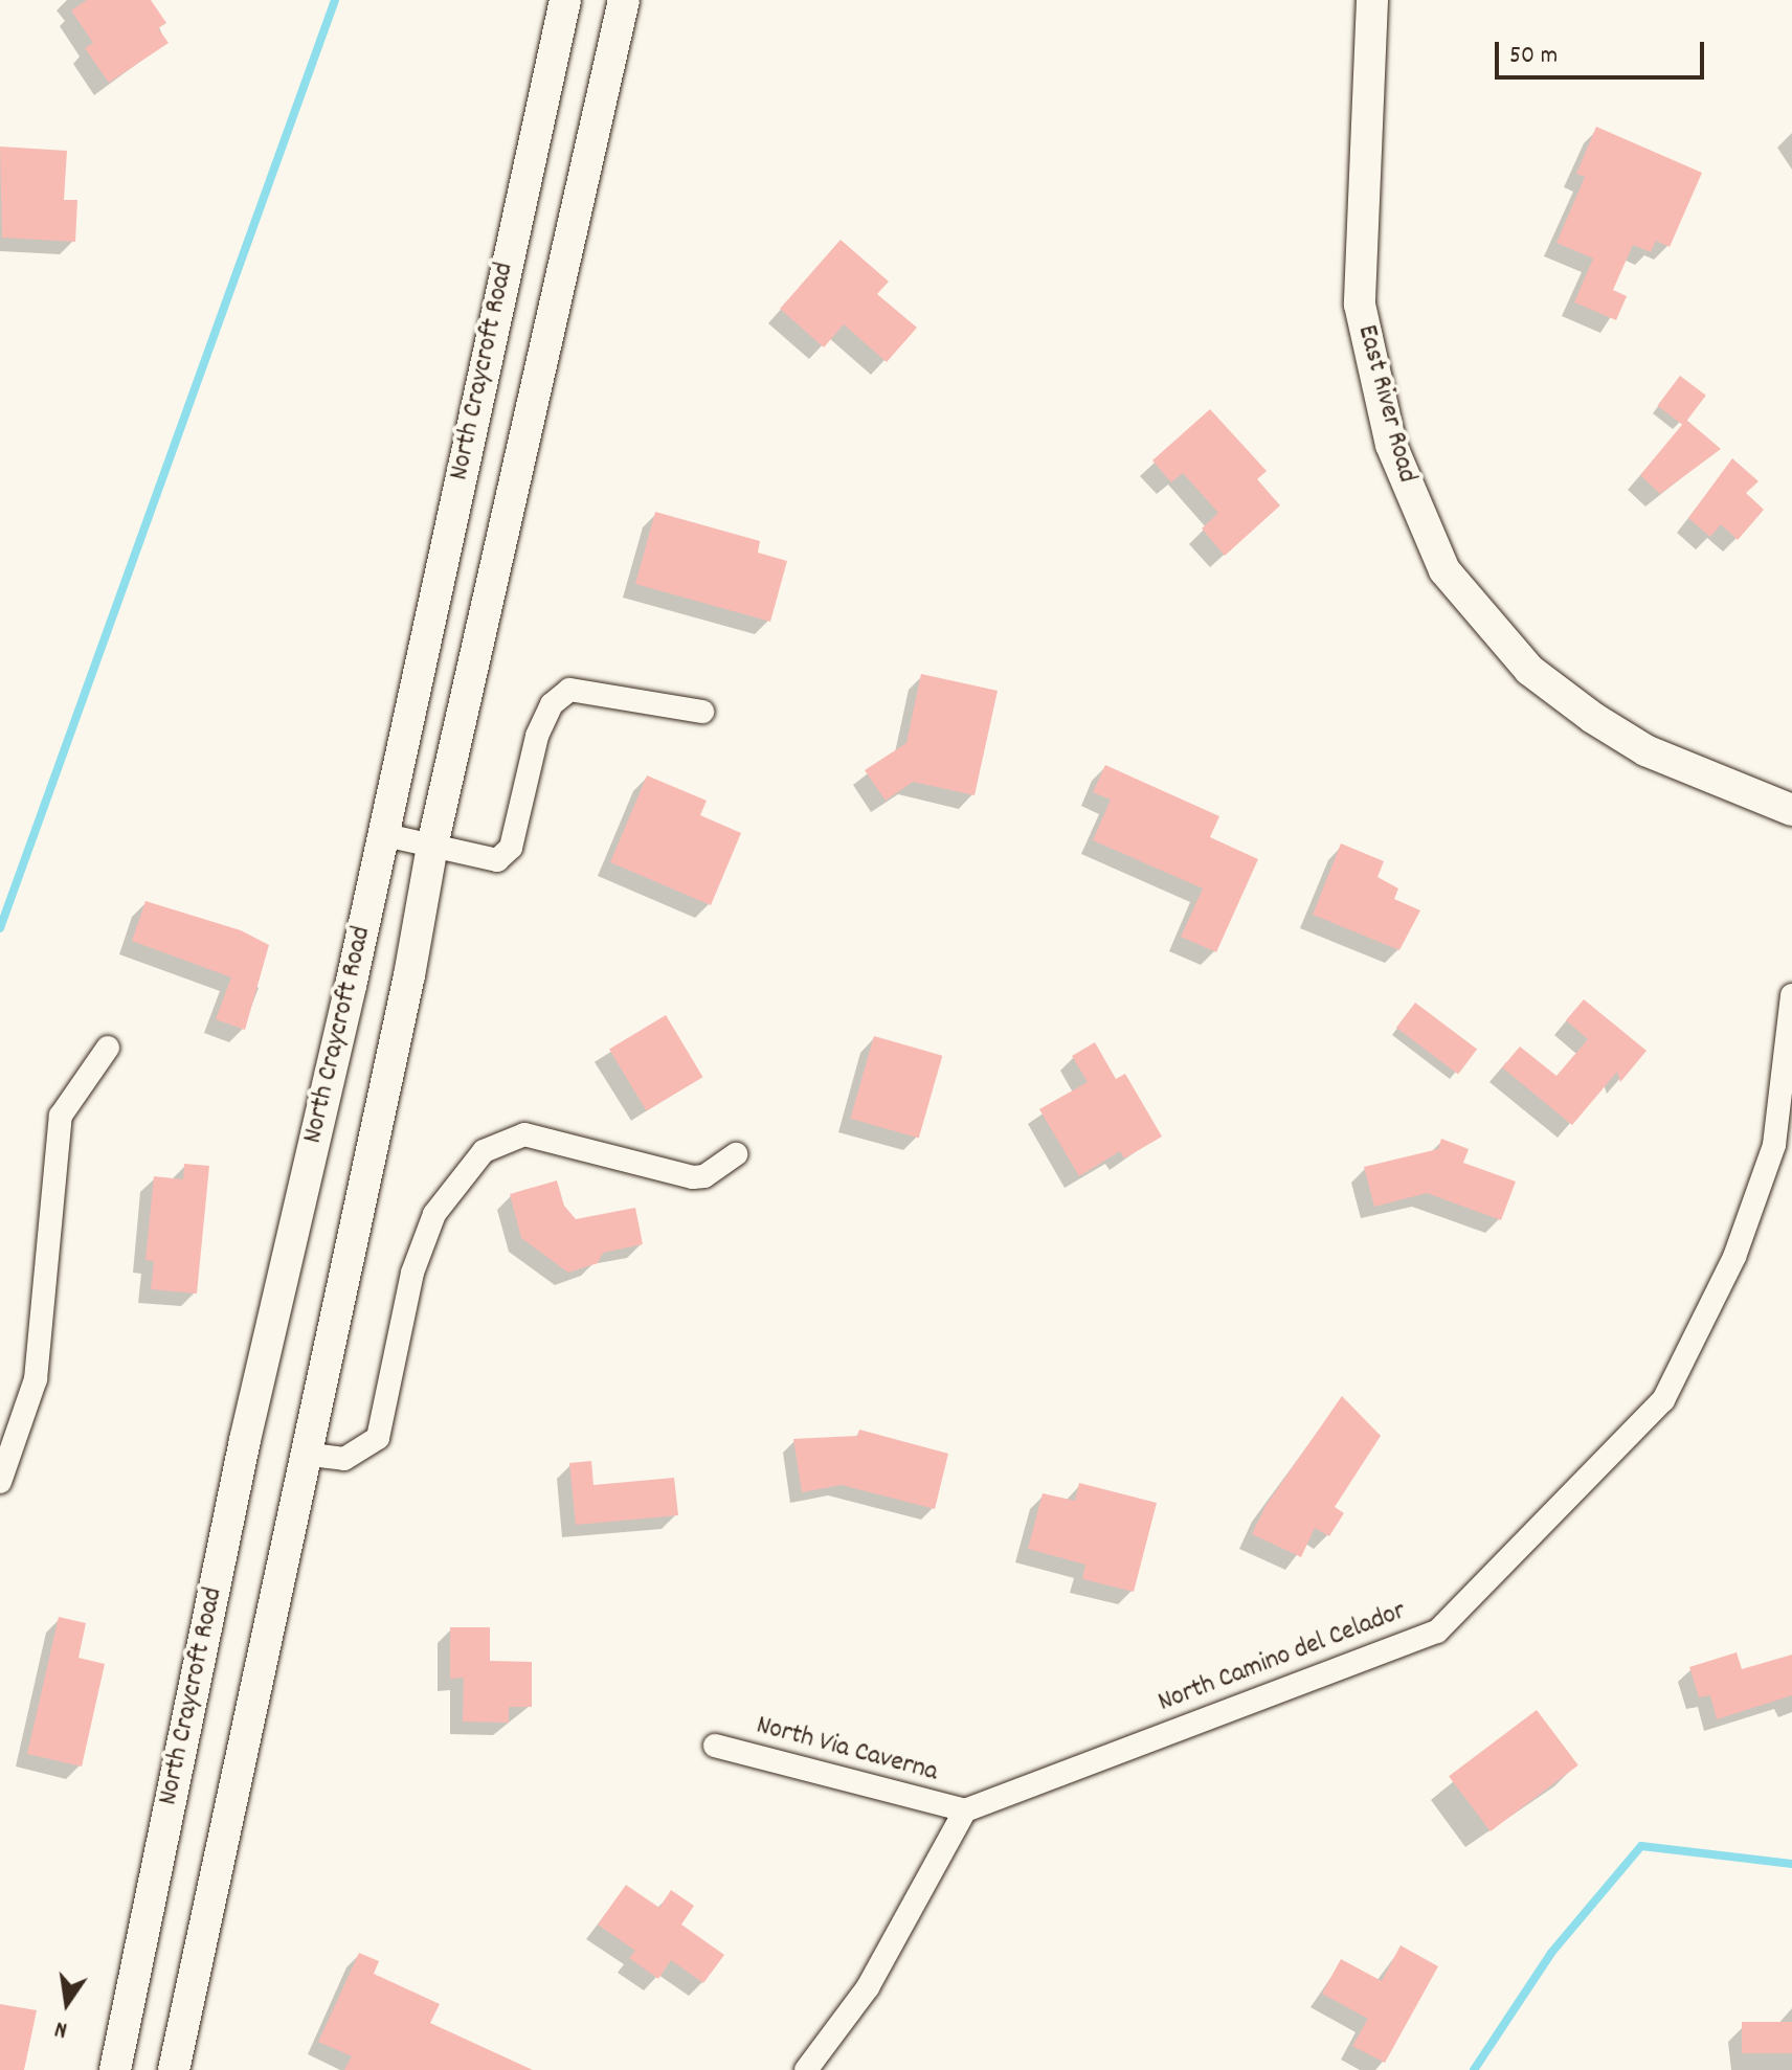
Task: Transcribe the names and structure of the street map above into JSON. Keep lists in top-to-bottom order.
{
  "streets": {
    "main road": ["North Craycroft Road", "East River Road"],
    "street": ["North Camino del Celador", "North Via Caverna"]
  },
  "crossings": [
    ["North Camino del Celador", "North Via Caverna"]
  ],
  "scale_bar": "50 m",
  "north": "bottom"
}
